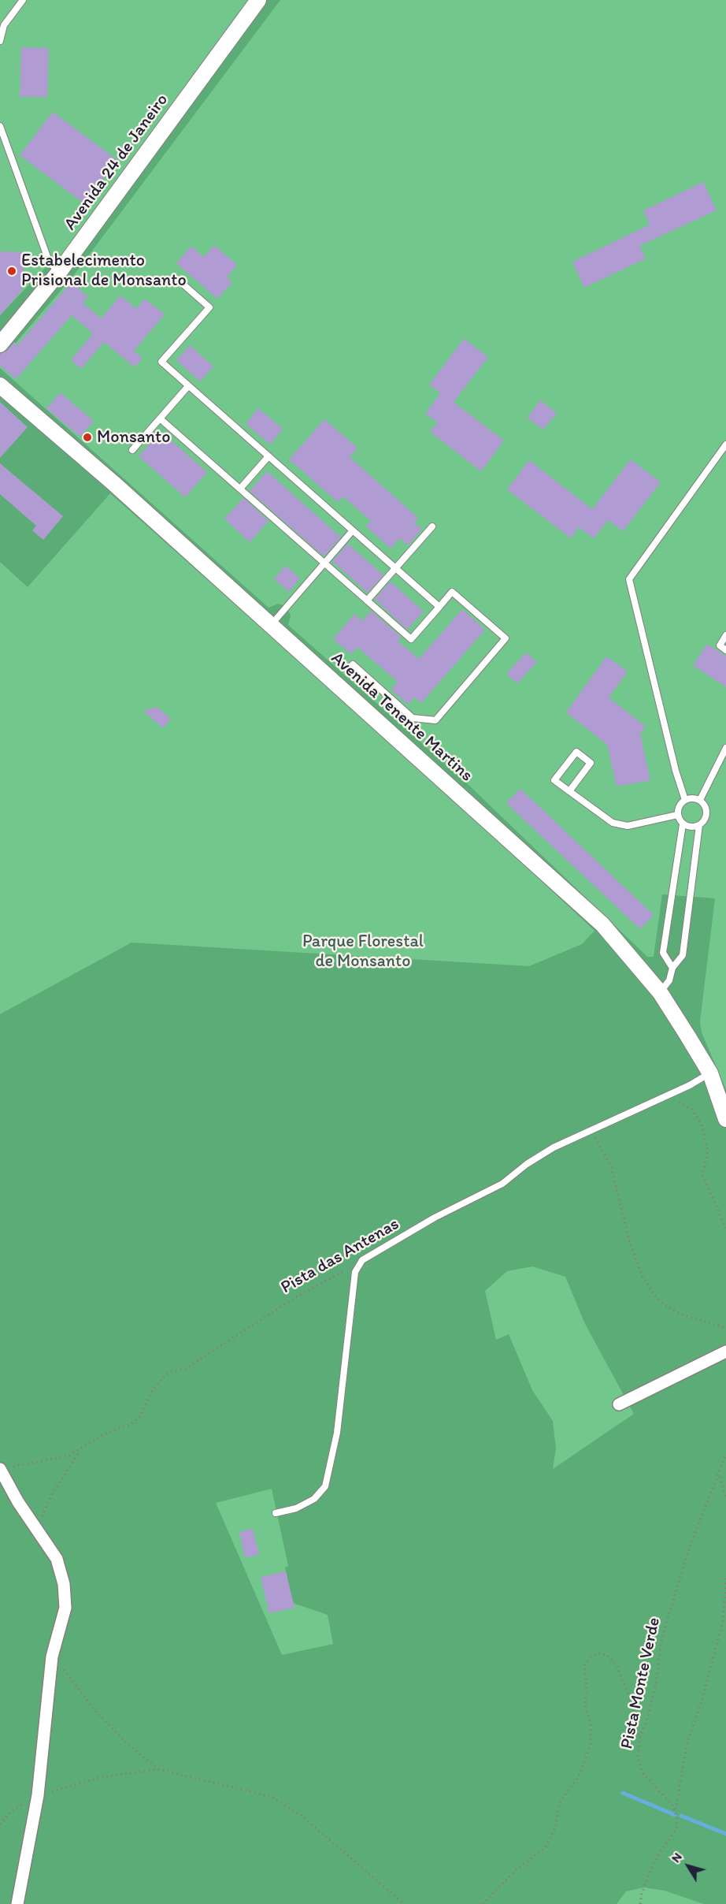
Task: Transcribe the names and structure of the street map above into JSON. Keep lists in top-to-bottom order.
{
  "streets": {
    "street": ["Avenida 24 de Janeiro", "Avenida Tenente Martins"],
    "lane": ["Pista das Antenas"],
    "path": ["Pista Monte Verde"]
  },
  "crossings": [
    ["Avenida Tenente Martins", "Pista das Antenas"]
  ],
  "parks": ["Parque Florestal de Monsanto"],
  "places": ["Estabelecimento Prisional de Monsanto", "Monsanto"],
  "north": "top left"
}
